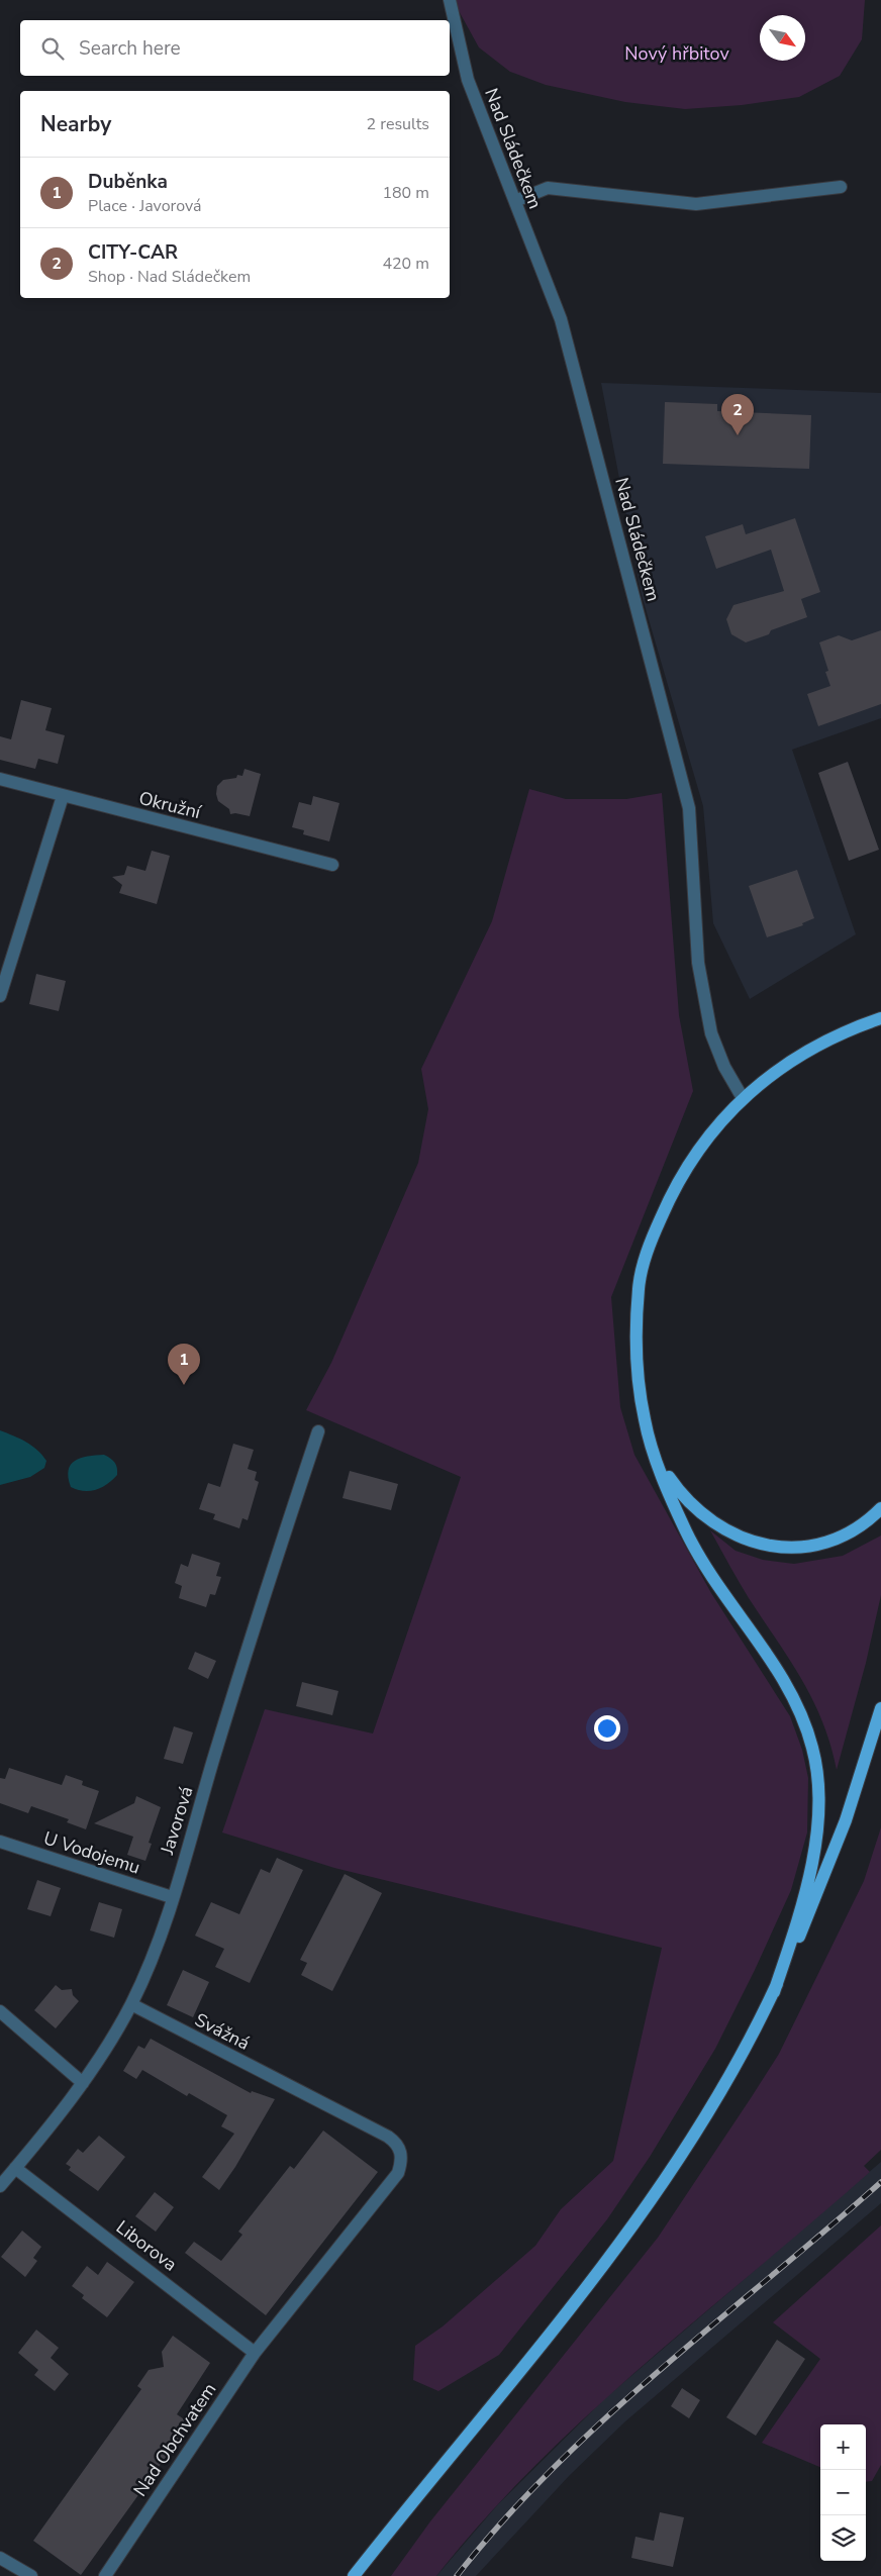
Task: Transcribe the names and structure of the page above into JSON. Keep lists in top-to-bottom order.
{
  "streets": {
    "street": [
      "Nad Sládečkem",
      "Okružní",
      "Javorová",
      "U Vodojemu",
      "Svážná",
      "Liborova",
      "Nad Obchvatem"
    ]
  },
  "crossings": [
    ["Javorová", "U Vodojemu"],
    ["Javorová", "Svážná"],
    ["Javorová", "Liborova"],
    ["Svážná", "Nad Obchvatem"],
    ["Liborova", "Nad Obchvatem"]
  ],
  "parks": ["Nový hřbitov"],
  "north": "bottom right",
  "page": {
    "search": "Search here",
    "heading": ["Nearby", "2 results"],
    "list": [
      {
        "mark": "1",
        "name": "Duběnka",
        "note": "Place · Javorová",
        "value": "180 m"
      },
      {
        "mark": "2",
        "name": "CITY-CAR",
        "note": "Shop · Nad Sládečkem",
        "value": "420 m"
      }
    ],
    "pins": ["2", "1"],
    "map_buttons": ["+", "−"]
  }
}
